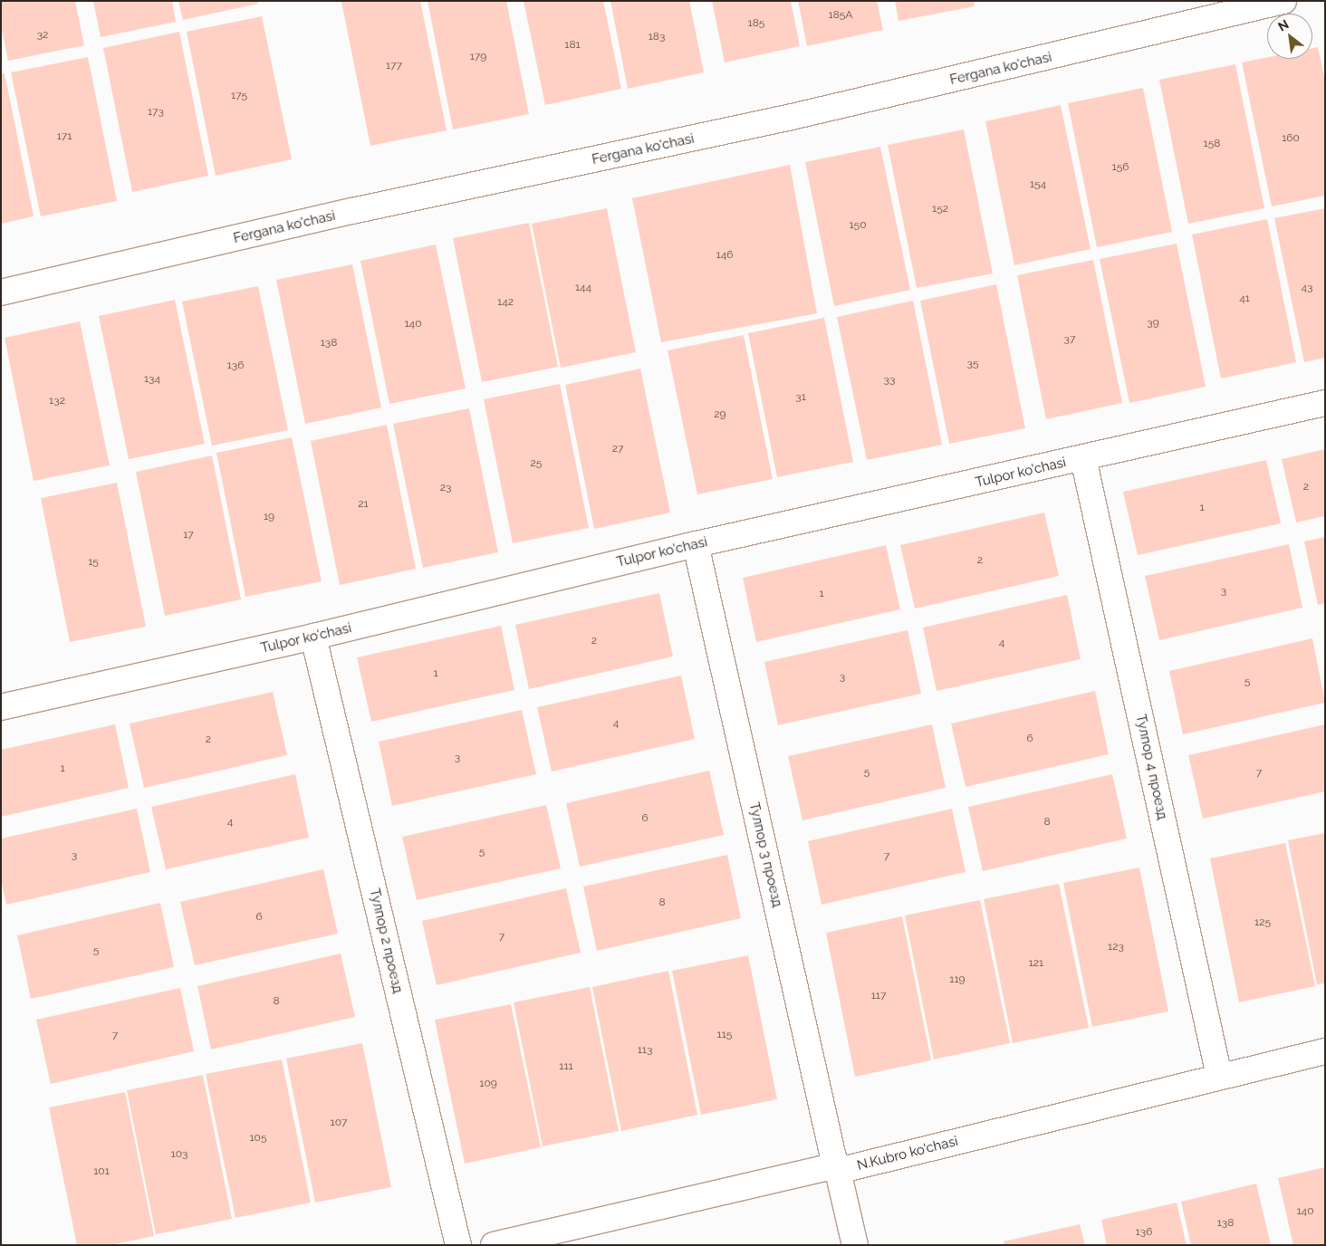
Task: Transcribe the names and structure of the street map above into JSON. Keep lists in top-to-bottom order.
{
  "streets": {
    "street": [
      "Fergana ko'chasi",
      "Tulpor ko'chasi",
      "Тулпор 4 проезд",
      "Тулпор 3 проезд",
      "Тулпор 2 проезд",
      "N.Kubro ko'chasi"
    ]
  },
  "crossings": [
    ["Tulpor ko'chasi", "Тулпор 4 проезд"],
    ["Tulpor ko'chasi", "Тулпор 3 проезд"],
    ["Tulpor ko'chasi", "Тулпор 2 проезд"],
    ["Тулпор 4 проезд", "N.Kubro ko'chasi"],
    ["Тулпор 3 проезд", "N.Kubro ko'chasi"]
  ],
  "house_numbers": [
    "185А",
    "185",
    "32",
    "183",
    "181",
    "179",
    "177",
    "175",
    "173",
    "171",
    "160",
    "158",
    "156",
    "154",
    "152",
    "150",
    "146",
    "144",
    "43",
    "41",
    "142",
    "39",
    "140",
    "37",
    "138",
    "35",
    "136",
    "134",
    "33",
    "31",
    "132",
    "29",
    "27",
    "25",
    "2",
    "23",
    "21",
    "1",
    "19",
    "17",
    "2",
    "15",
    "3",
    "1",
    "2",
    "4",
    "1",
    "3",
    "5",
    "4",
    "6",
    "2",
    "3",
    "1",
    "5",
    "7",
    "6",
    "4",
    "8",
    "5",
    "3",
    "7",
    "8",
    "6",
    "125",
    "7",
    "123",
    "5",
    "121",
    "119",
    "117",
    "8",
    "115",
    "7",
    "113",
    "111",
    "109",
    "107",
    "105",
    "103",
    "101",
    "140",
    "138",
    "136"
  ],
  "north": "top left"
}
